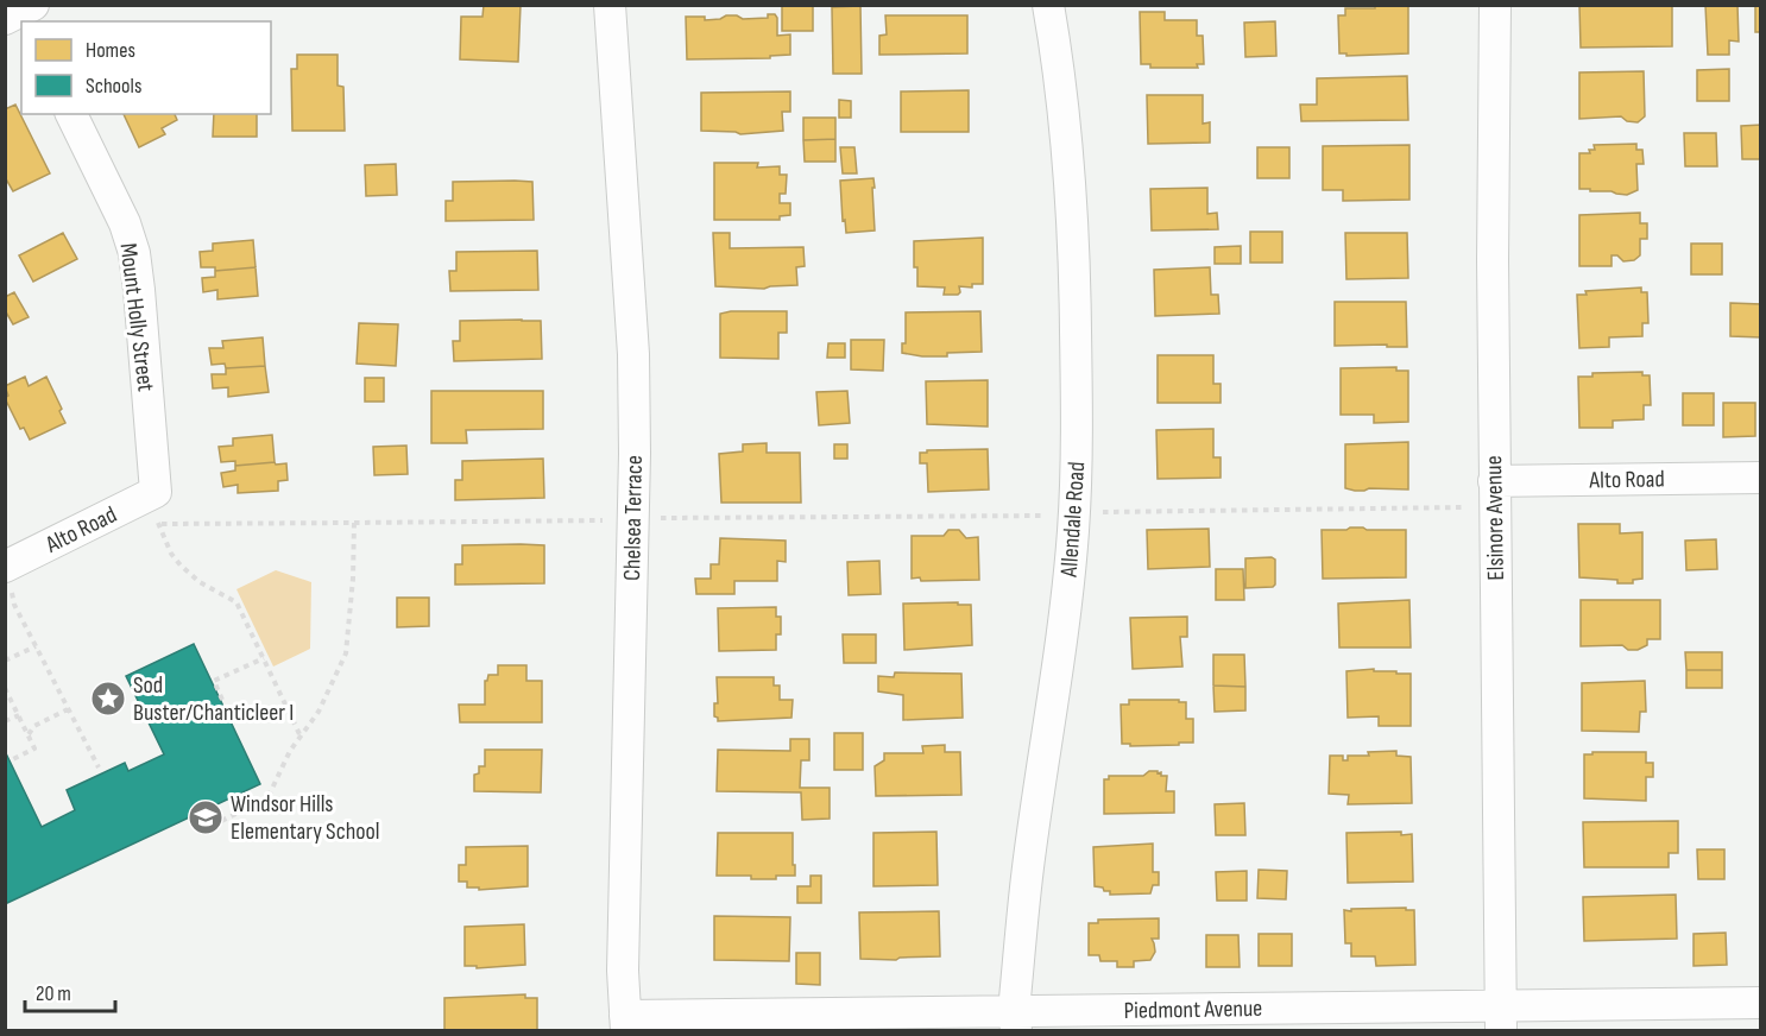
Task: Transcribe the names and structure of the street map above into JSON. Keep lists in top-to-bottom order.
{
  "streets": {
    "street": [
      "Mount Holly Street",
      "Alto Road",
      "Chelsea Terrace",
      "Elsinore Avenue",
      "Allendale Road",
      "Piedmont Avenue"
    ]
  },
  "crossings": [
    ["Mount Holly Street", "Alto Road"],
    ["Alto Road", "Elsinore Avenue"],
    ["Chelsea Terrace", "Piedmont Avenue"],
    ["Elsinore Avenue", "Piedmont Avenue"],
    ["Allendale Road", "Piedmont Avenue"]
  ],
  "places": {
    "place": ["Sod Buster/Chanticleer I"],
    "school or university": ["Windsor Hills Elementary School"]
  },
  "legend": ["Homes", "Schools"],
  "scale_bar": "20 m"
}
